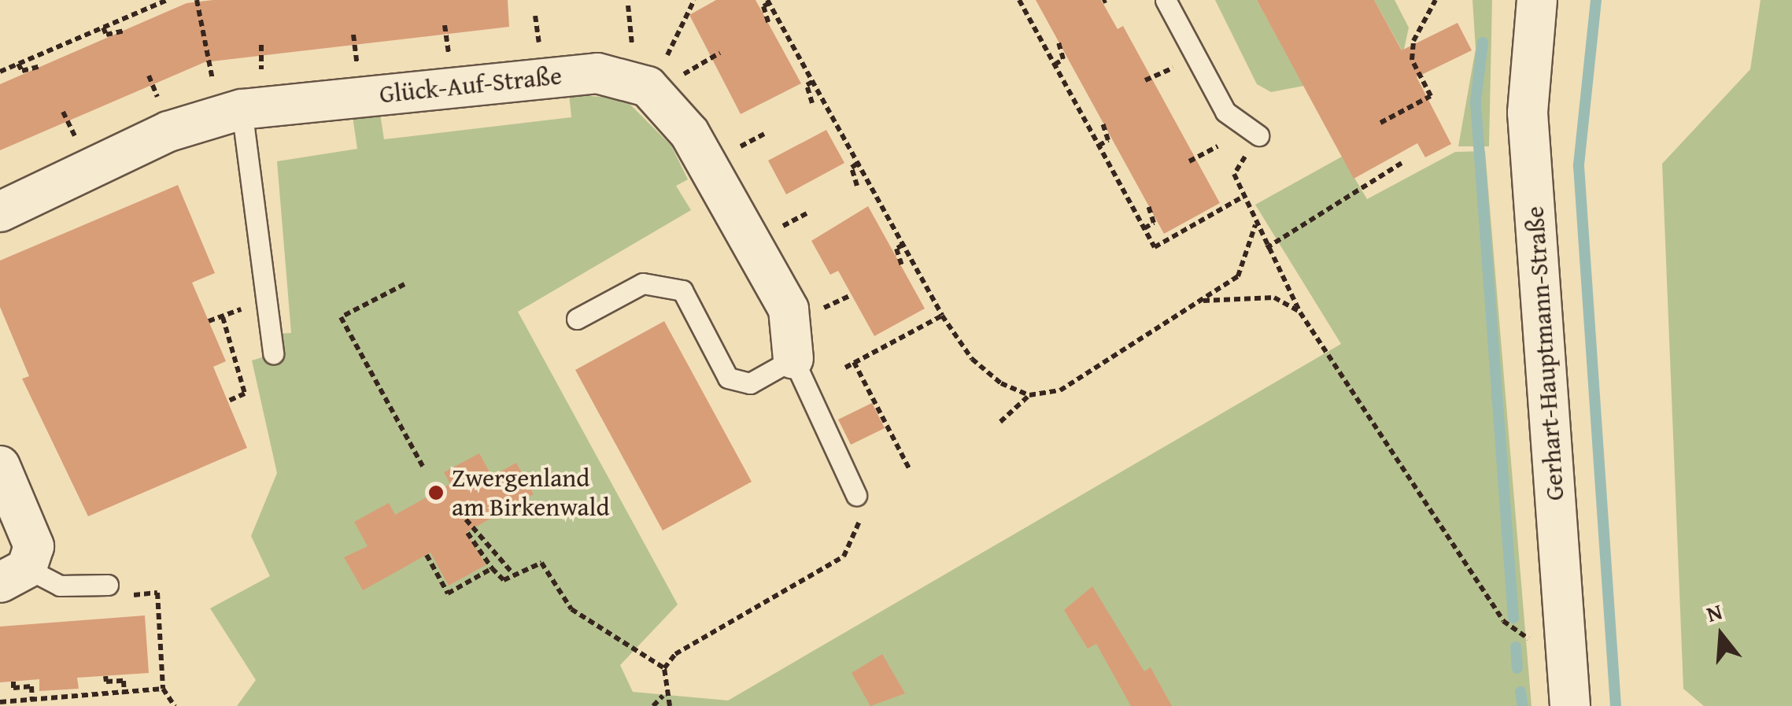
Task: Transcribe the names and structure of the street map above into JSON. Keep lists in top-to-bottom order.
{
  "streets": {
    "street": ["Glück-Auf-Straße", "Gerhart-Hauptmann-Straße"]
  },
  "places": ["Zwergenland am Birkenwald"],
  "north": "top"
}
